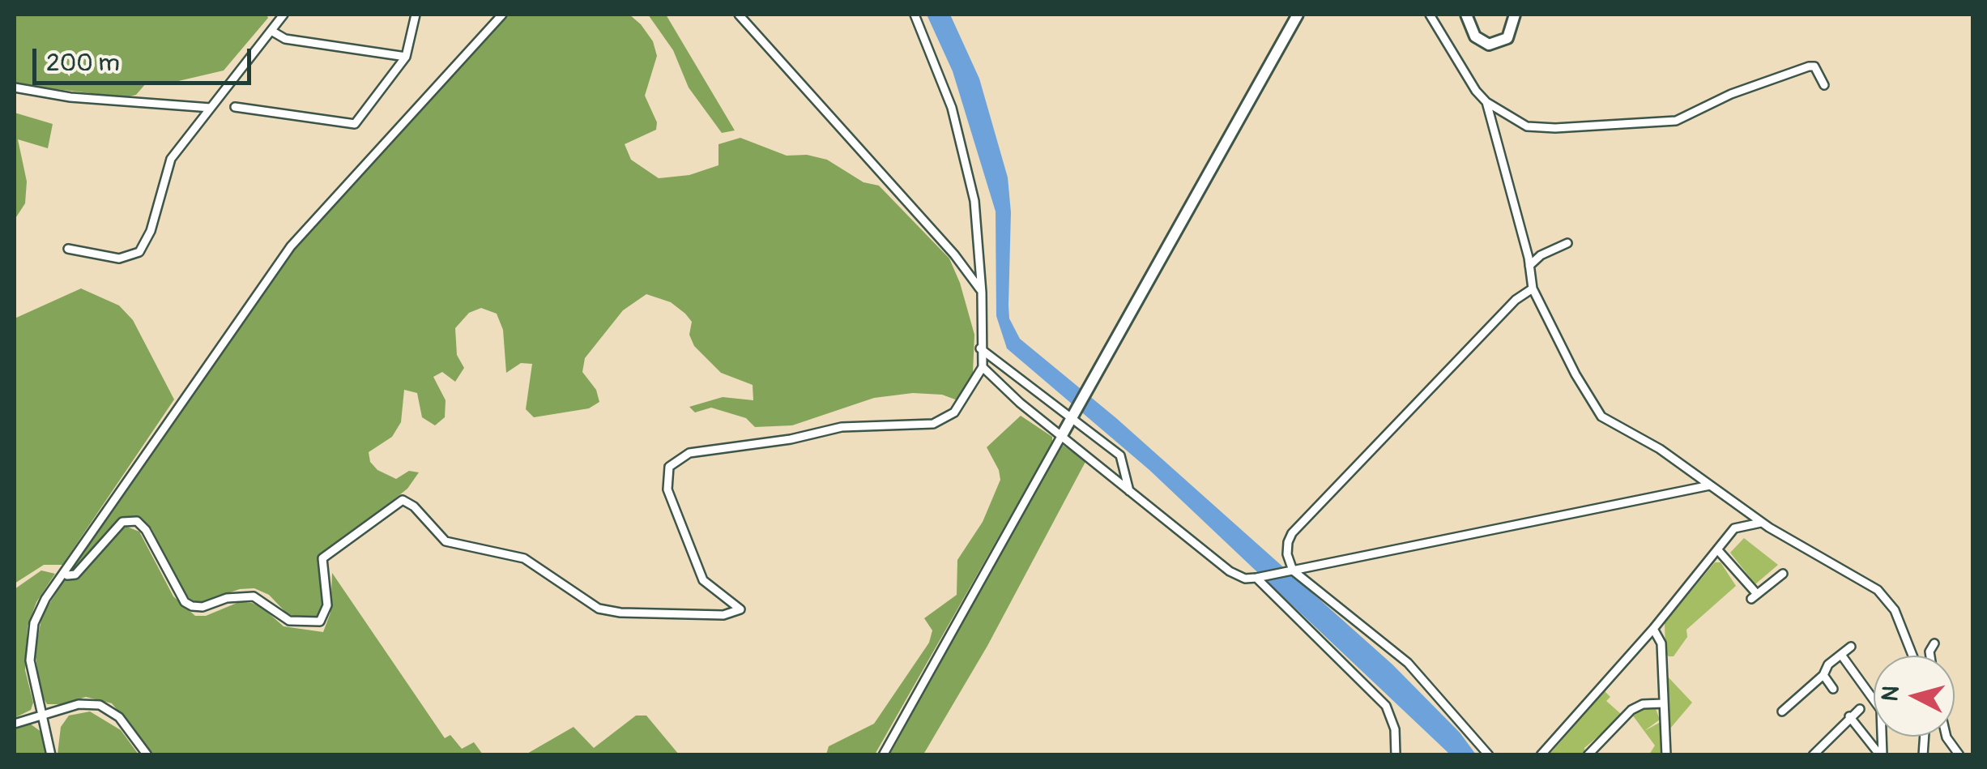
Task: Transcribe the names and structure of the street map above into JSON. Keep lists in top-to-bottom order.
{
  "scale_bar": "200 m",
  "north": "left"
}
